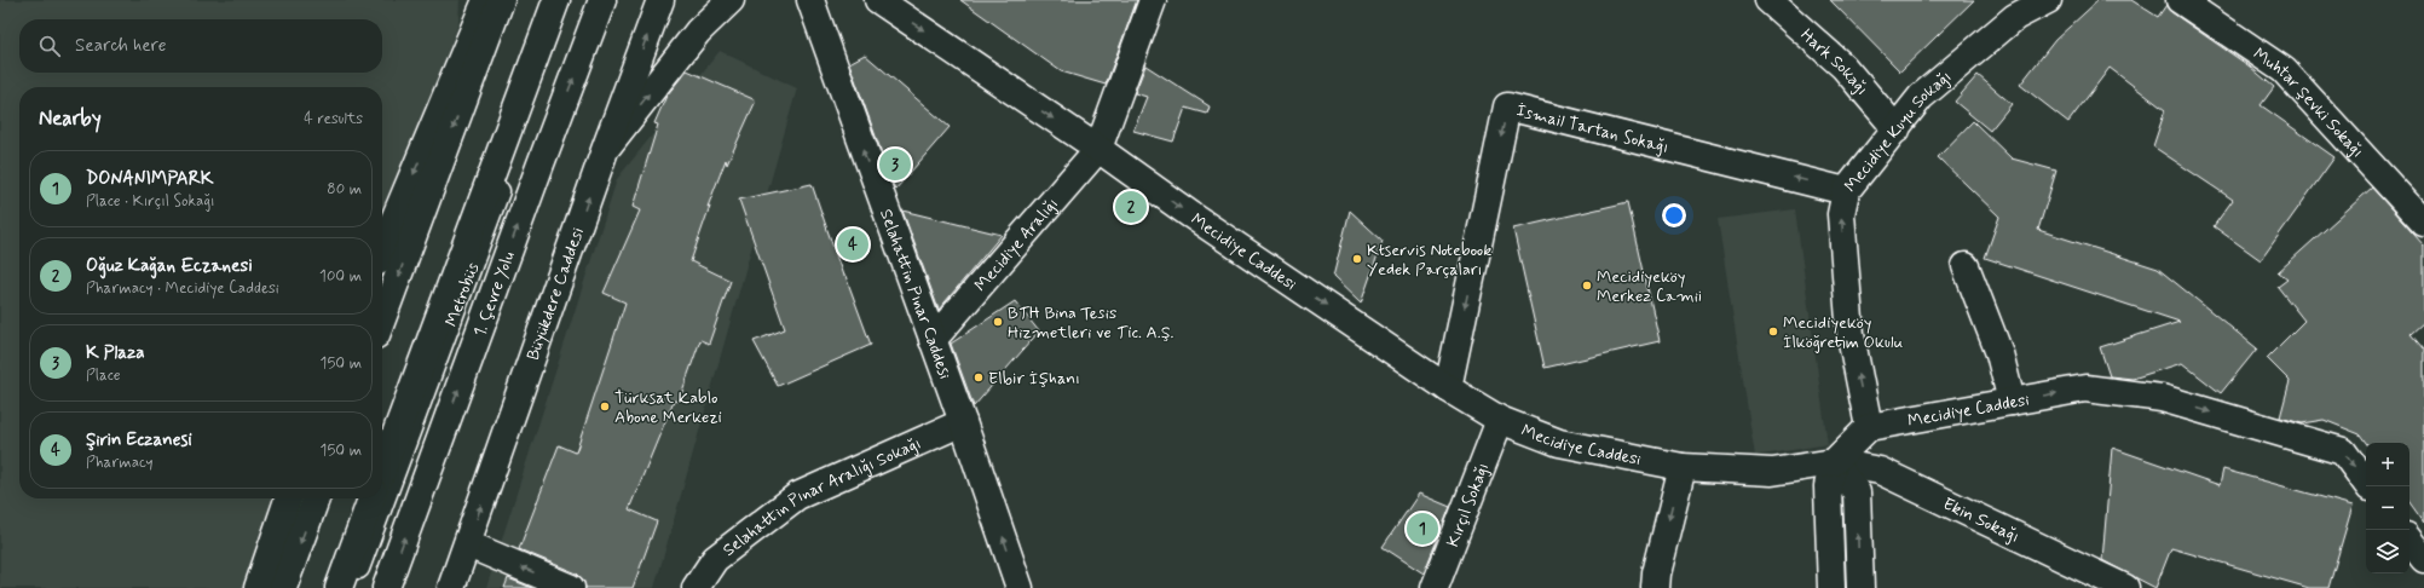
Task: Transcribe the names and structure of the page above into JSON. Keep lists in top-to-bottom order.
{
  "streets": {
    "main road": [
      "Hark Sokağı",
      "Muhtar Şevki Sokağı",
      "İsmail Tartan Sokağı",
      "Mecidiye Kuyu Sokağı",
      "Mecidiye Aralığı",
      "Mecidiye Caddesi",
      "1. Çevre Yolu",
      "Büyükdere Caddesi",
      "Selahattin Pınar Caddesi",
      "Selahattin Pınar Aralığı Sokağı",
      "Kırçıl Sokağı",
      "Ekin Sokağı"
    ],
    "lane": ["Metrobüs"]
  },
  "crossings": [
    ["Hark Sokağı", "Mecidiye Kuyu Sokağı"],
    ["İsmail Tartan Sokağı", "Mecidiye Kuyu Sokağı"],
    ["İsmail Tartan Sokağı", "Mecidiye Caddesi"],
    ["Mecidiye Kuyu Sokağı", "Mecidiye Caddesi"],
    ["Mecidiye Aralığı", "Mecidiye Caddesi"],
    ["Mecidiye Aralığı", "Selahattin Pınar Caddesi"],
    ["Mecidiye Caddesi", "Kırçıl Sokağı"],
    ["Mecidiye Caddesi", "Ekin Sokağı"],
    ["Selahattin Pınar Caddesi", "Selahattin Pınar Aralığı Sokağı"]
  ],
  "one_way": ["Mecidiye Caddesi", "Selahattin Pınar Caddesi"],
  "places": [
    "Ktservis Notebook Yedek Parçaları",
    "Mecidiyeköy Merkez Camii",
    "BTH Bina Tesis Hizmetleri ve Tic. A.Ş.",
    "Mecidiyeköy İlköğretim Okulu",
    "Elbir İşhanı",
    "Türksat Kablo Abone Merkezi"
  ],
  "page": {
    "search": "Search here",
    "heading": ["Nearby", "4 results"],
    "pins": [
      "3",
      "2",
      "4",
      "1"
    ],
    "list": [
      {
        "mark": "1",
        "name": "DONANIMPARK",
        "note": "Place · Kırçıl Sokağı",
        "value": "80 m"
      },
      {
        "mark": "2",
        "name": "Oğuz Kağan Eczanesi",
        "note": "Pharmacy · Mecidiye Caddesi",
        "value": "100 m"
      },
      {
        "mark": "3",
        "name": "K Plaza",
        "note": "Place",
        "value": "150 m"
      },
      {
        "mark": "4",
        "name": "Şirin Eczanesi",
        "note": "Pharmacy",
        "value": "150 m"
      }
    ],
    "map_buttons": ["+", "−"]
  }
}
